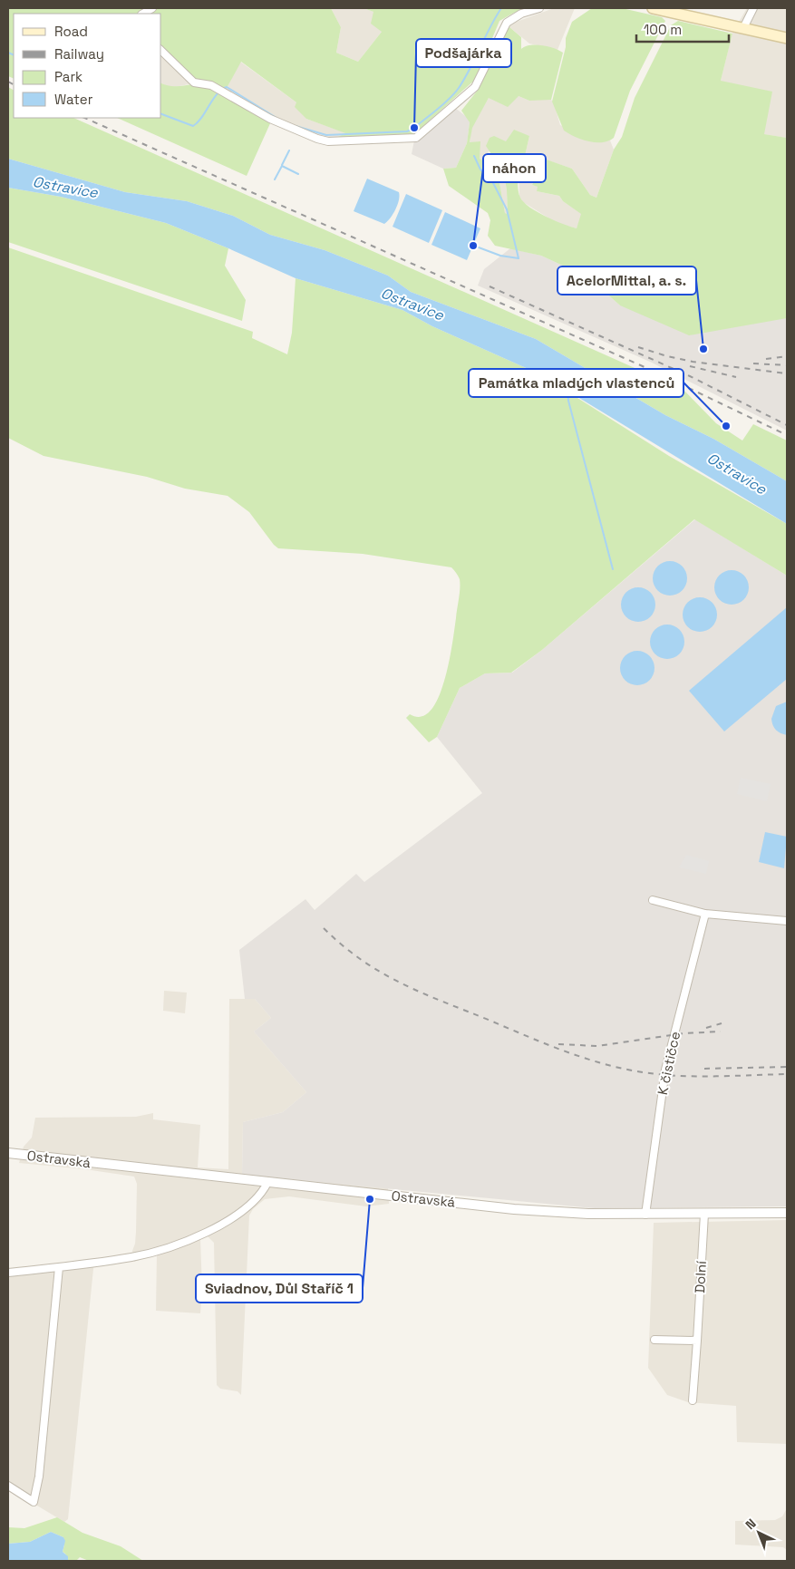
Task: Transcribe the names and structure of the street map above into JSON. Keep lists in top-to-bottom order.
{
  "streets": {
    "street": ["K čističce", "Ostravská", "Dolní"]
  },
  "crossings": [
    ["K čističce", "Ostravská"],
    ["Ostravská", "Dolní"]
  ],
  "water": ["Ostravice"],
  "places": [
    "Podšajárka",
    "náhon",
    "AcelorMittal, a. s.",
    "Památka mladých vlastenců",
    "Sviadnov, Důl Staříč 1"
  ],
  "legend": [
    "Road",
    "Railway",
    "Park",
    "Water"
  ],
  "scale_bar": "100 m",
  "north": "top left"
}
